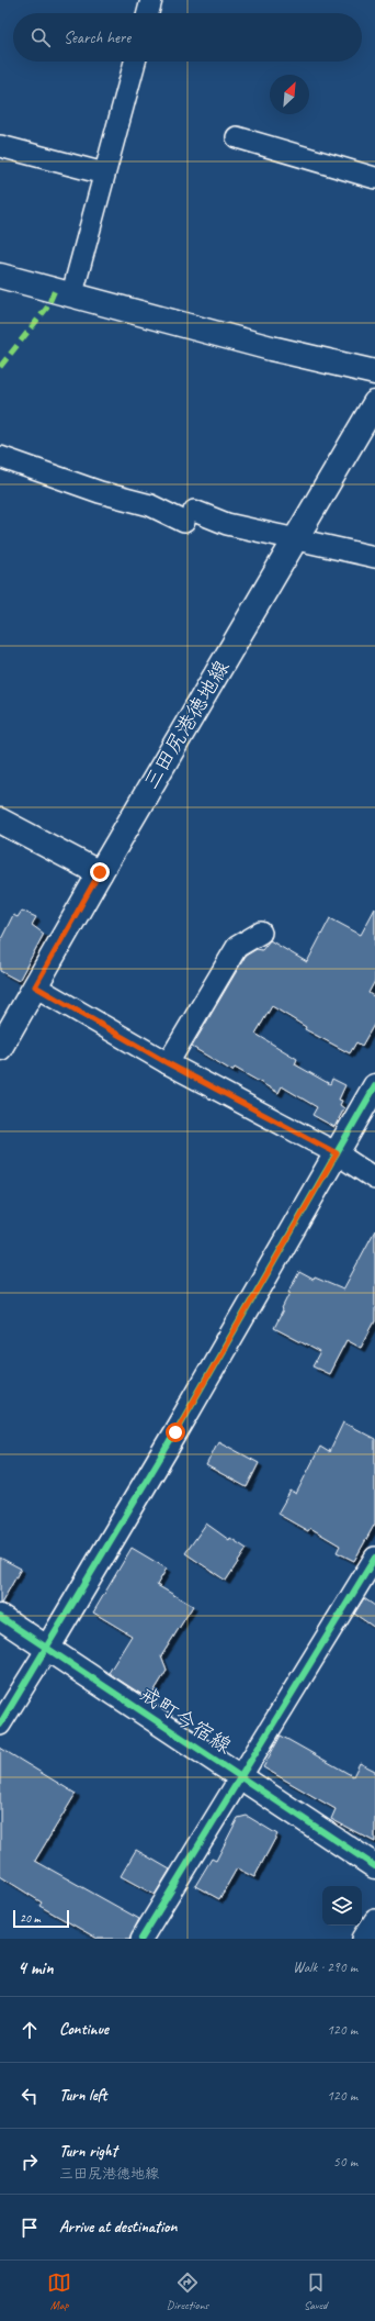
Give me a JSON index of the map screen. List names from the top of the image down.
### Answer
{
  "streets": {
    "street": ["三田尻港徳地線", "戒町今宿線"]
  },
  "scale_bar": "20 m",
  "north": "top right",
  "page": {
    "search": "Search here",
    "scale": "20 m",
    "heading": ["4 min", "Walk · 290 m"],
    "list": [
      ["Continue", "120 m"],
      ["Turn left", "120 m"],
      ["Turn right", "三田尻港徳地線", "50 m"],
      "Arrive at destination"
    ],
    "nav": ["Map", "Directions", "Saved"]
  }
}
